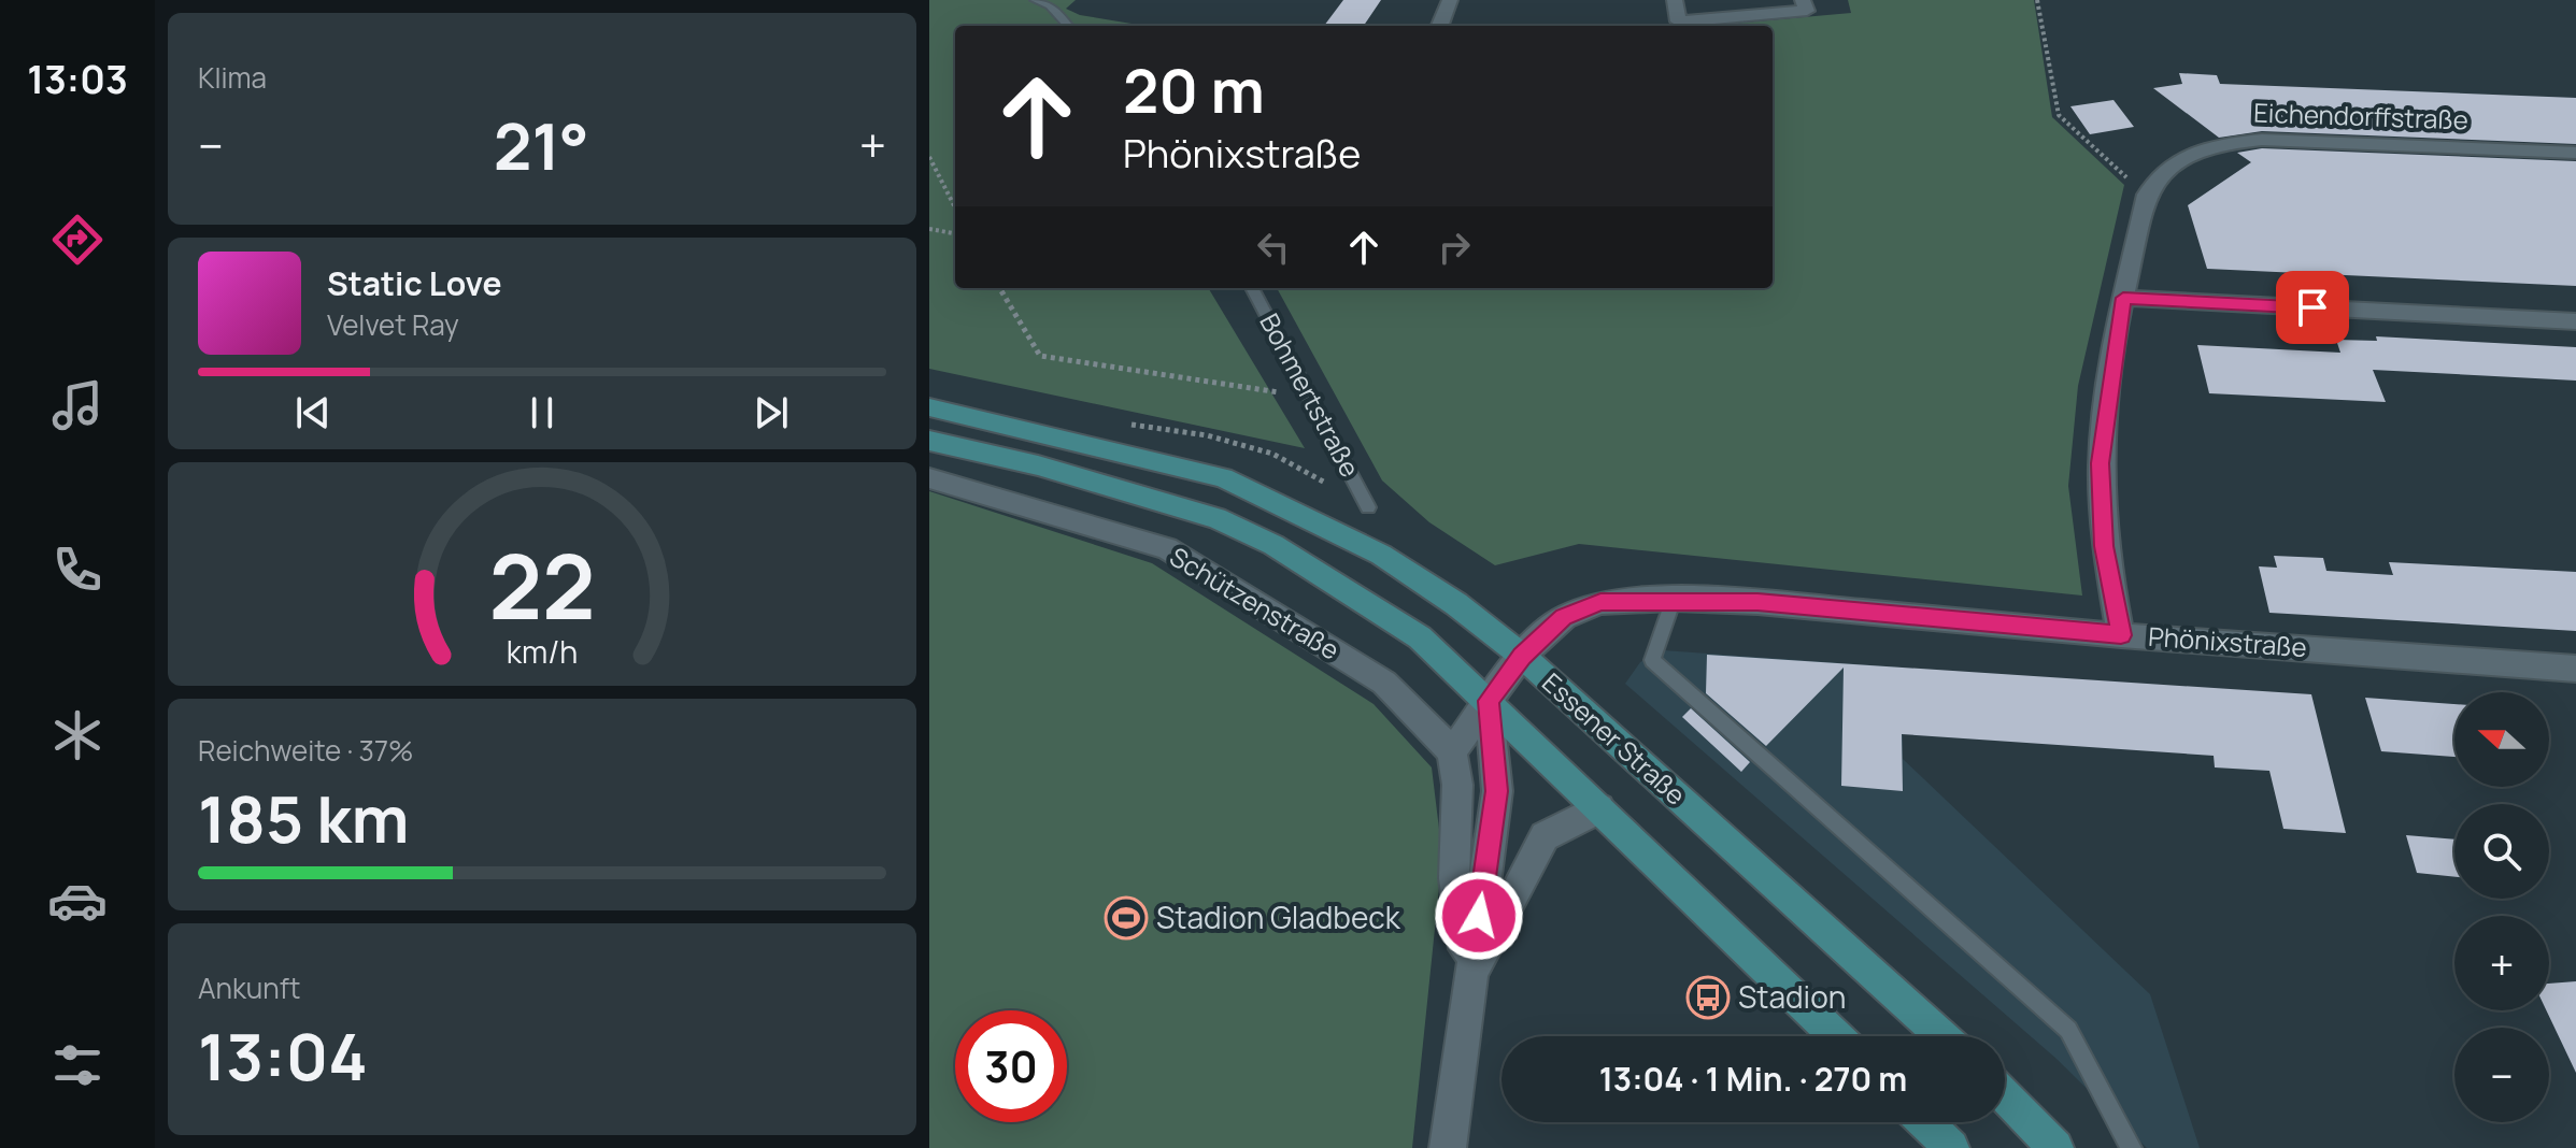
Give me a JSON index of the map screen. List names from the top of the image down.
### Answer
{
  "streets": {
    "main road": ["Essener Straße"],
    "street": ["Eichendorffstraße", "Schützenstraße", "Phönixstraße"],
    "lane": ["Bohmertstraße"]
  },
  "crossings": [
    ["Eichendorffstraße", "Phönixstraße"],
    ["Schützenstraße", "Phönixstraße"],
    ["Phönixstraße", "Essener Straße"]
  ],
  "places": {
    "sports": ["Stadion Gladbeck"],
    "bus stop": ["Stadion"]
  },
  "north": "left",
  "page": {
    "tabs": "13:03",
    "tile": [
      "Klima",
      ["Reichweite · 37%", "185 km"],
      ["Ankunft", "13:04"]
    ],
    "turn": ["20 m", "Phönixstraße"],
    "heat": ["−", "21°", "+"],
    "song": ["Static Love", "Velvet Ray"],
    "map_buttons": ["+", "−"],
    "limit": "30",
    "trip": "13:04 · 1 Min. · 270 m",
    "gauge": ["22", "km/h"]
  }
}
